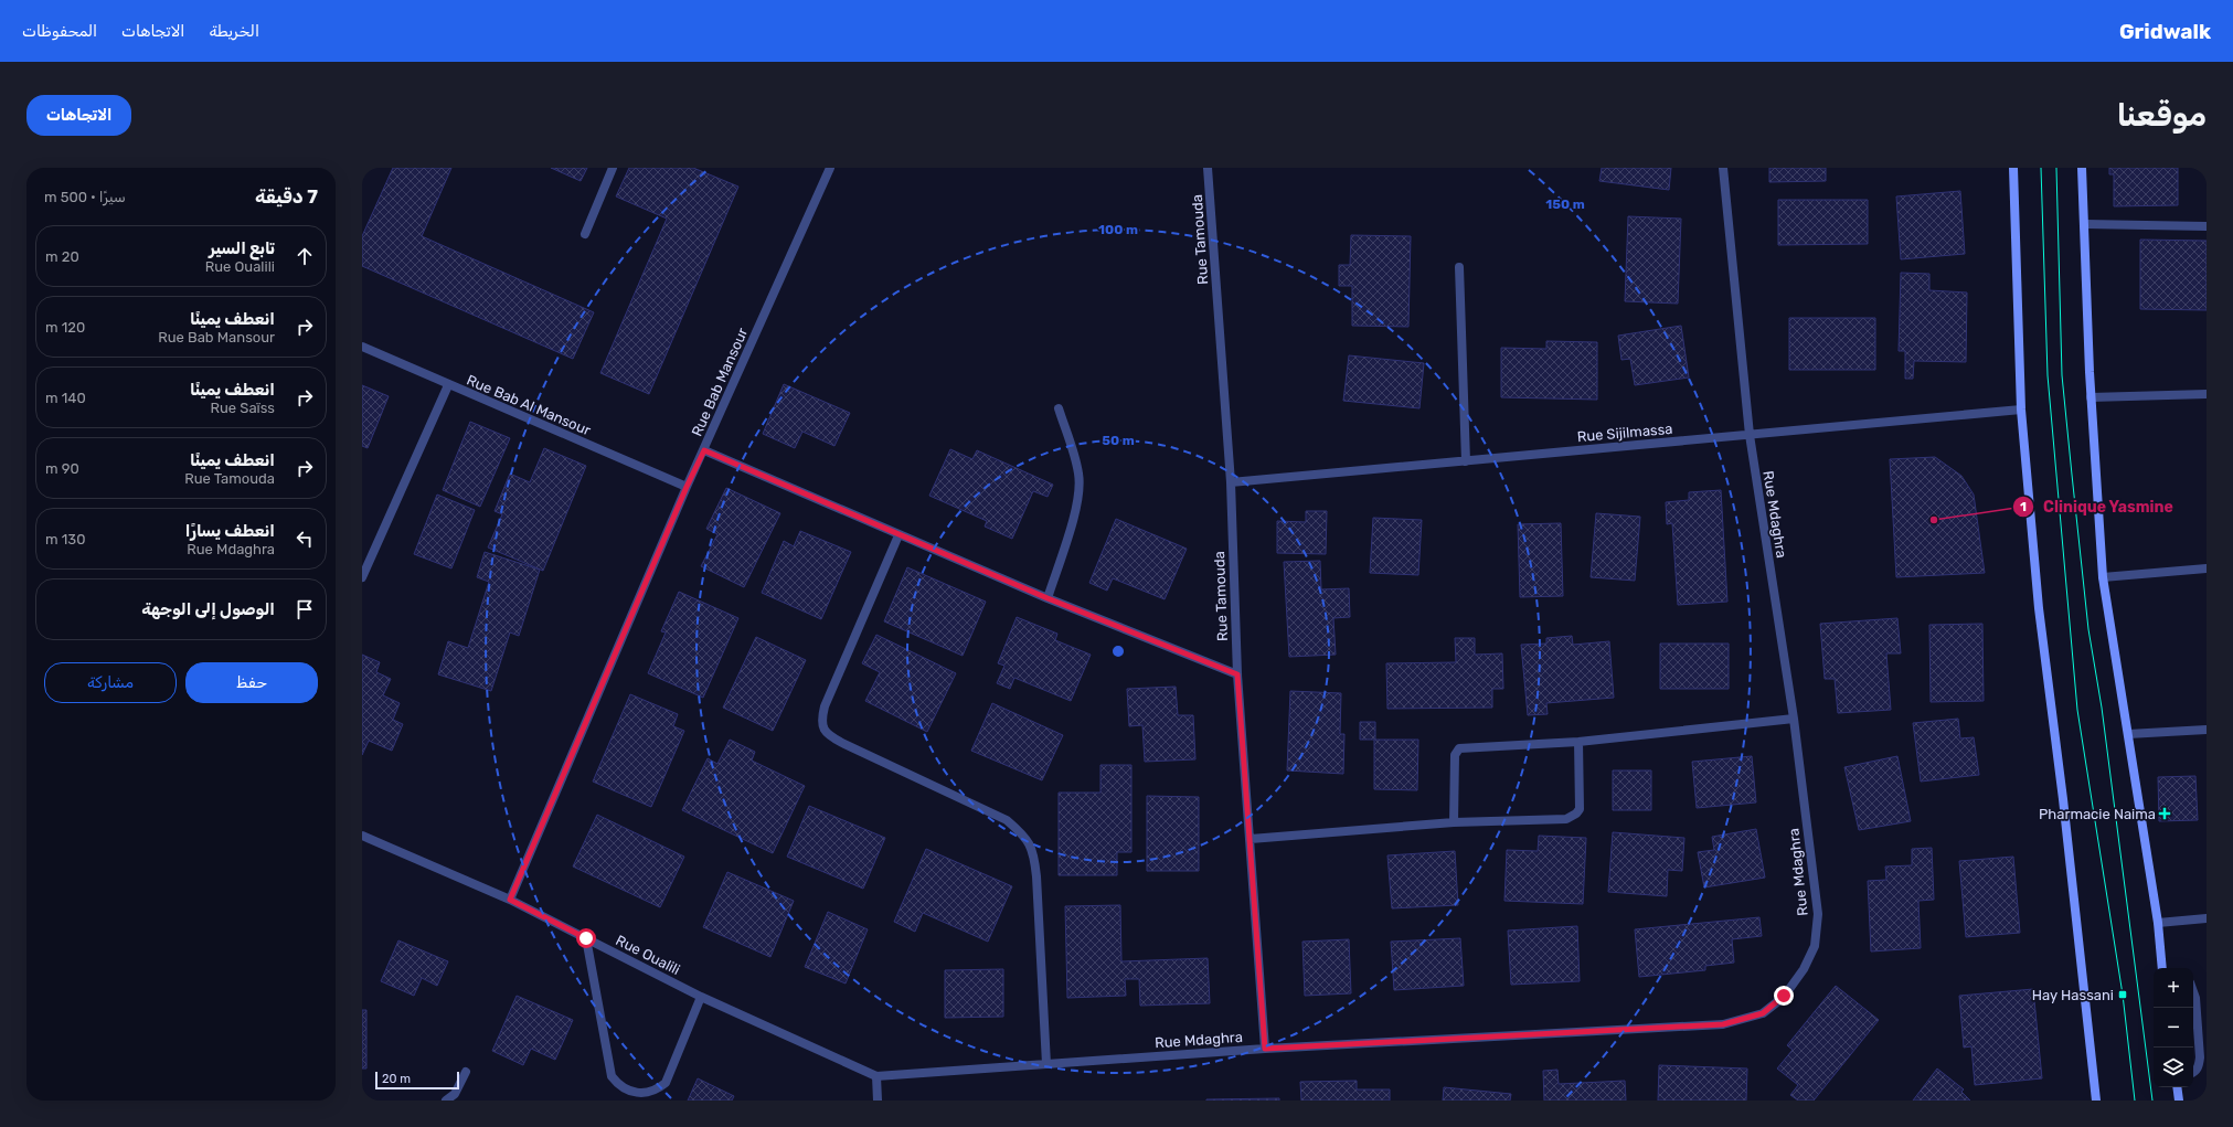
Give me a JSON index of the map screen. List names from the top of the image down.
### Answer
{
  "streets": {
    "street": [
      "Rue Tamouda",
      "Rue Bab Mansour",
      "Rue Bab Al Mansour",
      "Rue Sijilmassa",
      "Rue Mdaghra",
      "Rue Oualili"
    ]
  },
  "crossings": [
    ["Rue Tamouda", "Rue Sijilmassa"],
    ["Rue Tamouda", "Rue Mdaghra"],
    ["Rue Bab Mansour", "Rue Bab Al Mansour"],
    ["Rue Bab Mansour", "Rue Oualili"],
    ["Rue Sijilmassa", "Rue Mdaghra"],
    ["Rue Mdaghra", "Rue Oualili"]
  ],
  "places": {
    "other": ["Clinique Yasmine"],
    "health": ["Pharmacie Naima"],
    "transit": ["Hay Hassani"]
  },
  "scale_bar": "20 m",
  "page": {
    "header": "Gridwalk",
    "nav": ["الخريطة", "الاتجاهات", "المحفوظات"],
    "buttons": [
      "الاتجاهات",
      ["حفظ", "مشاركة"]
    ],
    "title": "موقعنا",
    "heading": ["7 دقيقة", "سيرًا · 500 m"],
    "list": [
      ["تابع السير", "Rue Oualili", "20 m"],
      ["انعطف يمينًا", "Rue Bab Mansour", "120 m"],
      ["انعطف يمينًا", "Rue Saïss", "140 m"],
      ["انعطف يمينًا", "Rue Tamouda", "90 m"],
      ["انعطف يسارًا", "Rue Mdaghra", "130 m"],
      "الوصول إلى الوجهة"
    ],
    "map_buttons": ["+", "−"],
    "scale": "20 m"
  },
  "rings": ["150 m", "100 m", "50 m"]
}
